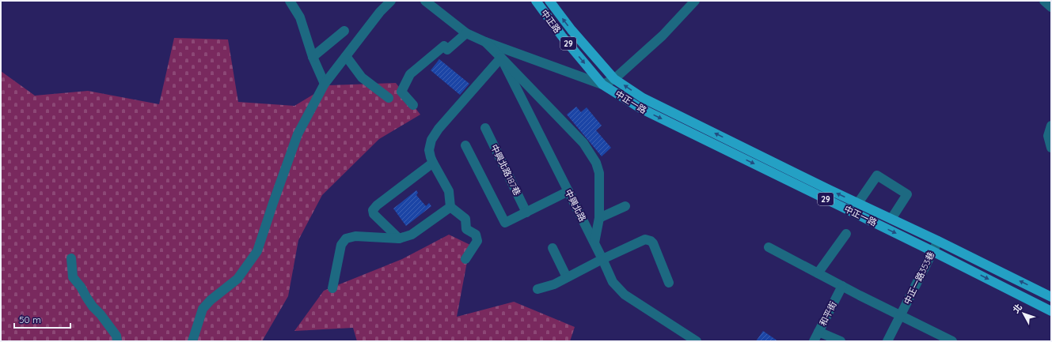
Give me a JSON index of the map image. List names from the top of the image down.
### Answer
{
  "streets": {
    "main road": ["中正路", "29", "中正一路"],
    "street": [
      "中興北路187巷",
      "中興北路",
      "中正一路353巷",
      "和平街"
    ]
  },
  "crossings": [
    ["中正路", "中正一路"],
    ["中正路", "中興北路"],
    ["中正一路", "中興北路"],
    ["中正一路", "中正一路353巷"]
  ],
  "scale_bar": "50 m",
  "north": "top left"
}
